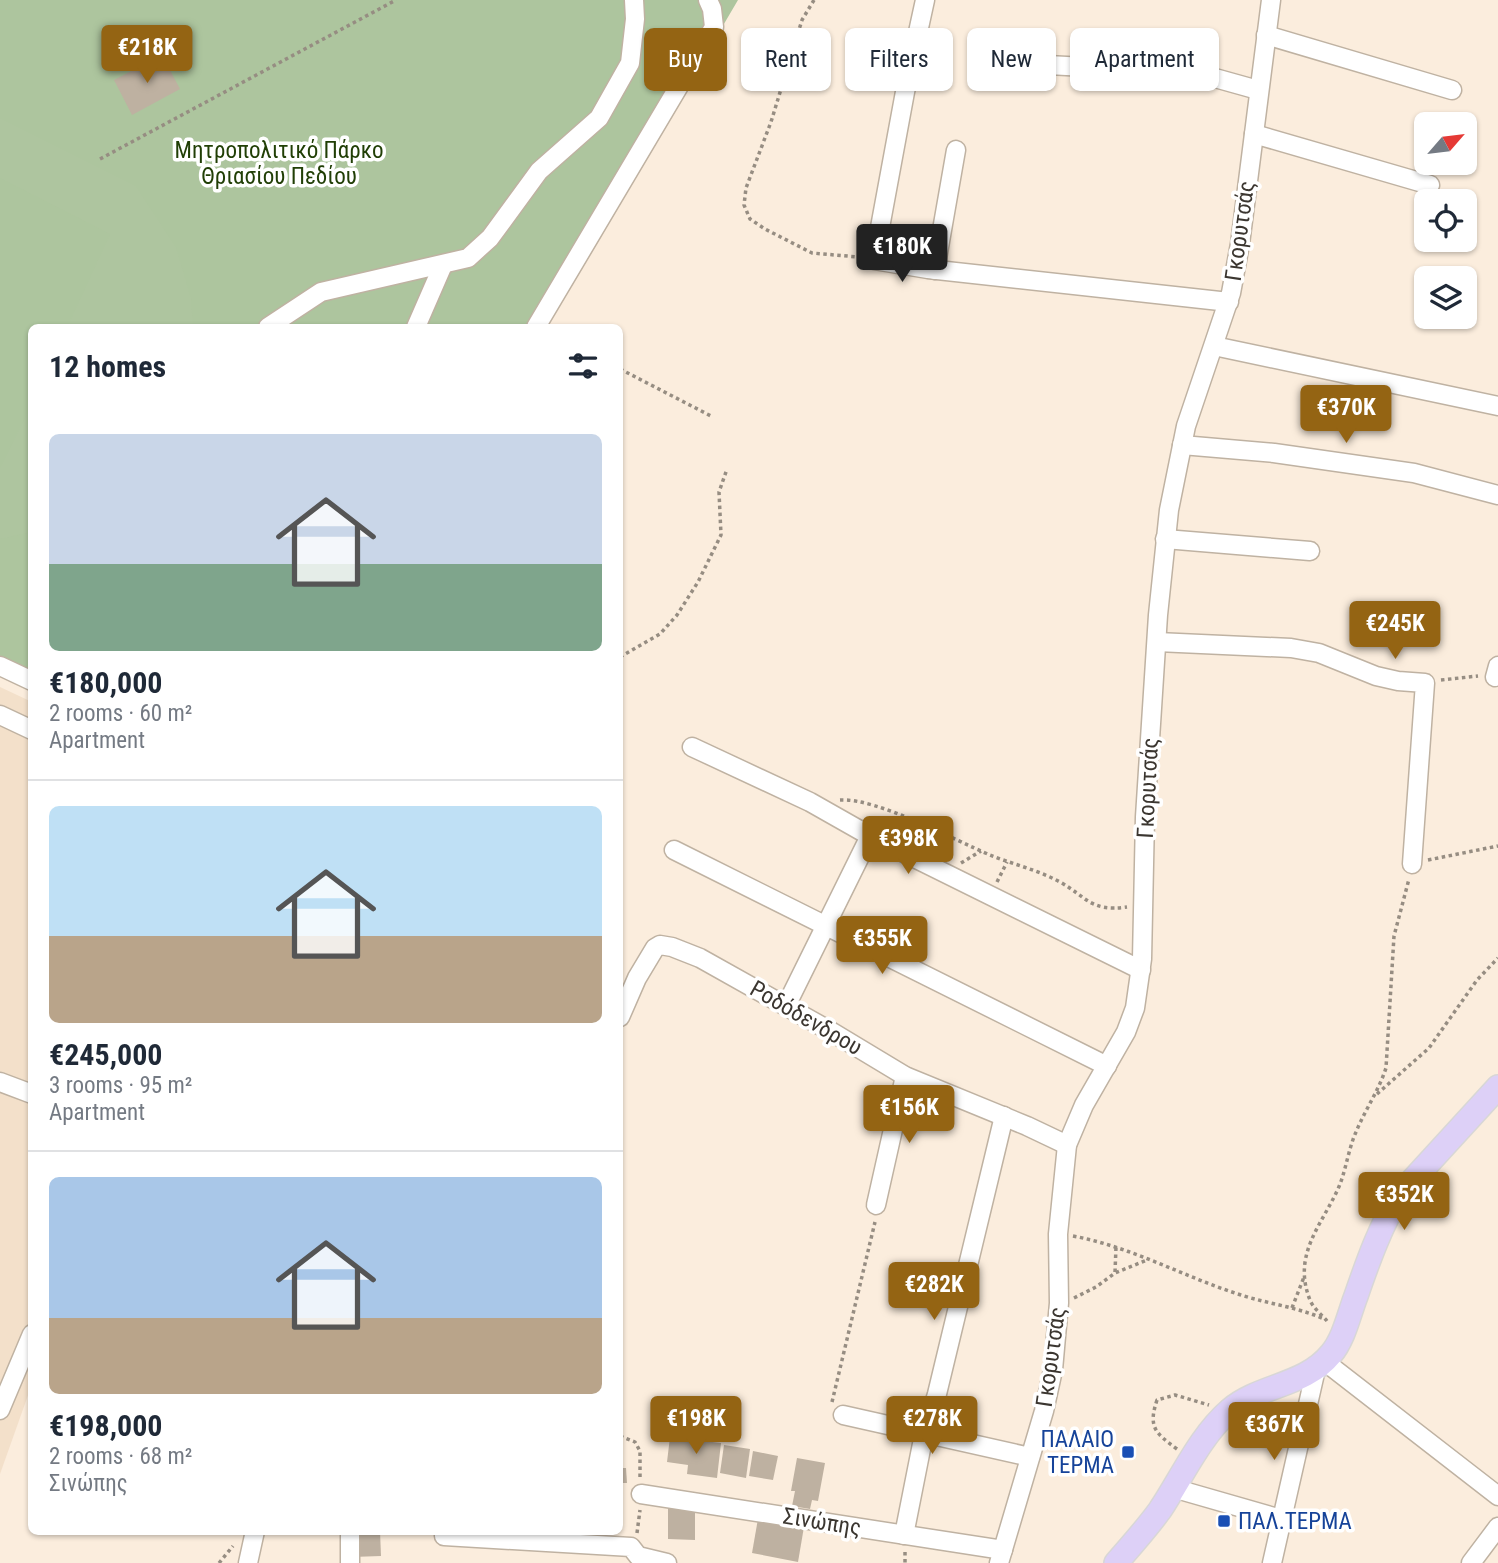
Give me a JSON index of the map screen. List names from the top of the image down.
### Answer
{
  "streets": {
    "street": ["Γκορυτσάς", "Ροδόδενδρου", "Σινώπης"]
  },
  "crossings": [
    ["Γκορυτσάς", "Ροδόδενδρου"],
    ["Γκορυτσάς", "Σινώπης"]
  ],
  "parks": ["Μητροπολιτικό Πάρκο Θριασίου Πεδίου"],
  "places": {
    "transit": ["ΠΑΛΑΙΟ ΤΕΡΜΑ", "ΠΑΛ.ΤΕΡΜΑ"]
  },
  "north": "top right",
  "page": {
    "price": [
      "€218K",
      "€180K",
      "€370K",
      "€245K",
      "€398K",
      "€355K",
      "€156K",
      "€352K",
      "€282K",
      "€198K",
      "€278K",
      "€367K"
    ],
    "chip": [
      "Buy",
      "Rent",
      "Filters",
      "New",
      "Apartment"
    ],
    "heading": "12 homes",
    "list": [
      {
        "name": "€180,000",
        "note": "2 rooms · 60 m² · Apartment"
      },
      {
        "name": "€245,000",
        "note": "3 rooms · 95 m² · Apartment"
      },
      {
        "name": "€198,000",
        "note": "2 rooms · 68 m² · Σινώπης"
      }
    ]
  }
}
